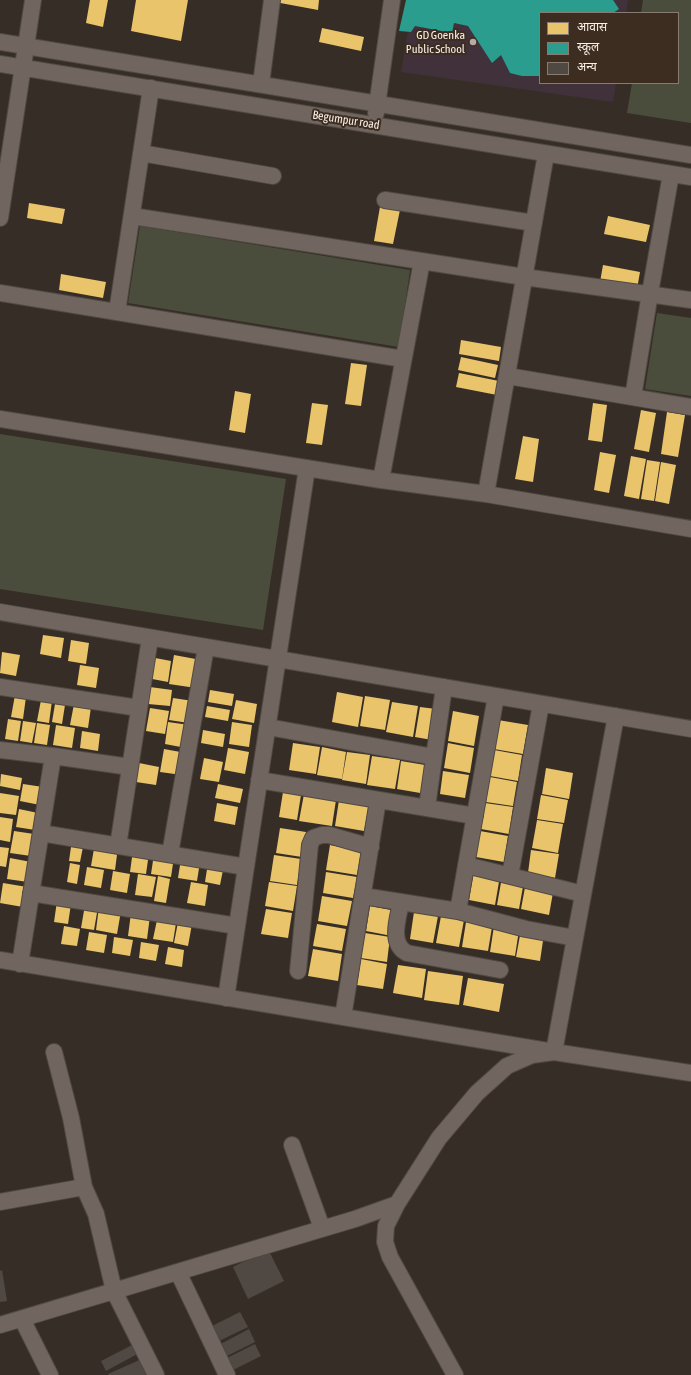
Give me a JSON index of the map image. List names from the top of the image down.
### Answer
{
  "streets": {
    "street": ["Begumpur road"]
  },
  "places": ["GD Goenka Public School"],
  "legend": ["आवास", "स्कूल", "अन्य"]
}
